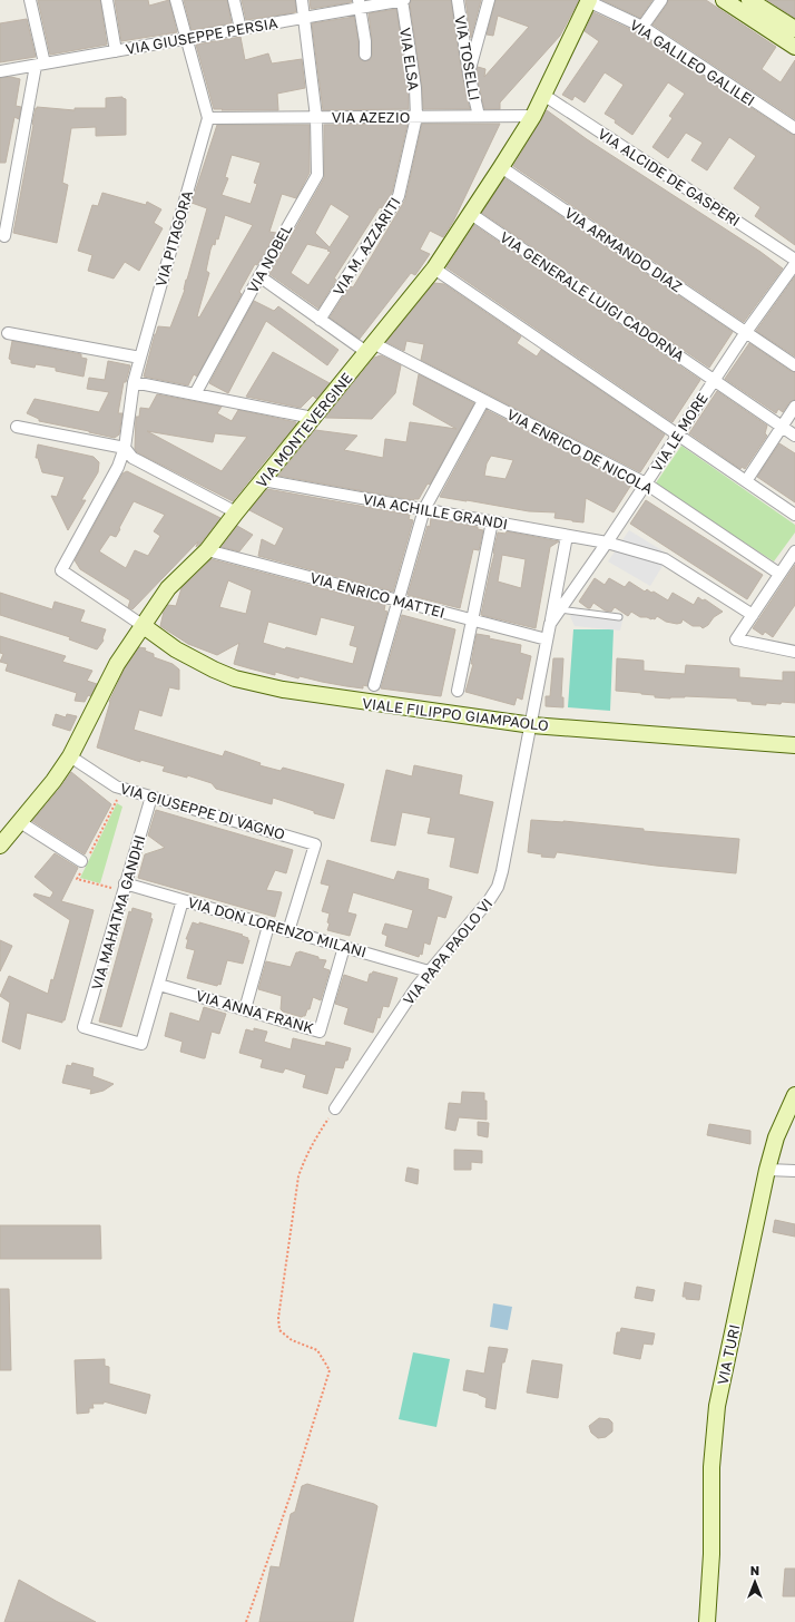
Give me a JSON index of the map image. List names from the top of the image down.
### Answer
{
  "streets": {
    "street": [
      "VIA GIUSEPPE PERSIA",
      "VIA TOSELLI",
      "VIA ELSA",
      "VIA GALILEO GALILEI",
      "VIA AZEZIO",
      "VIA ALCIDE DE GASPERI",
      "VIA PITAGORA",
      "VIA M. AZZARITI",
      "VIA ARMANDO DIAZ",
      "VIA NOBEL",
      "VIA GENERALE LUIGI CADORNA",
      "VIA MONTEVERGINE",
      "VIA LE MORE",
      "VIA ENRICO DE NICOLA",
      "VIA ACHILLE GRANDI",
      "VIA ENRICO MATTEI",
      "VIALE FILIPPO GIAMPAOLO",
      "VIA GIUSEPPE DI VAGNO",
      "VIA MAHATMA GANDHI",
      "VIA DON LORENZO MILANI",
      "VIA PAPA PAOLO VI",
      "VIA ANNA FRANK",
      "VIA TURI"
    ]
  },
  "crossings": [
    ["VIA GIUSEPPE PERSIA", "VIA ELSA"],
    ["VIA GIUSEPPE PERSIA", "VIA NOBEL"],
    ["VIA TOSELLI", "VIA AZEZIO"],
    ["VIA ELSA", "VIA AZEZIO"],
    ["VIA ELSA", "VIA M. AZZARITI"],
    ["VIA GALILEO GALILEI", "VIA MONTEVERGINE"],
    ["VIA AZEZIO", "VIA PITAGORA"],
    ["VIA AZEZIO", "VIA M. AZZARITI"],
    ["VIA AZEZIO", "VIA NOBEL"],
    ["VIA AZEZIO", "VIA MONTEVERGINE"],
    ["VIA ALCIDE DE GASPERI", "VIA MONTEVERGINE"],
    ["VIA PITAGORA", "VIA MONTEVERGINE"],
    ["VIA PITAGORA", "VIALE FILIPPO GIAMPAOLO"],
    ["VIA M. AZZARITI", "VIA ENRICO DE NICOLA"],
    ["VIA ARMANDO DIAZ", "VIA MONTEVERGINE"],
    ["VIA ARMANDO DIAZ", "VIA LE MORE"],
    ["VIA NOBEL", "VIA ENRICO DE NICOLA"],
    ["VIA GENERALE LUIGI CADORNA", "VIA MONTEVERGINE"],
    ["VIA GENERALE LUIGI CADORNA", "VIA LE MORE"],
    ["VIA MONTEVERGINE", "VIA ENRICO DE NICOLA"],
    ["VIA MONTEVERGINE", "VIA ACHILLE GRANDI"],
    ["VIA MONTEVERGINE", "VIA ENRICO MATTEI"],
    ["VIA MONTEVERGINE", "VIALE FILIPPO GIAMPAOLO"],
    ["VIA MONTEVERGINE", "VIA GIUSEPPE DI VAGNO"],
    ["VIA LE MORE", "VIA ENRICO DE NICOLA"],
    ["VIA LE MORE", "VIA ACHILLE GRANDI"],
    ["VIA LE MORE", "VIA ENRICO MATTEI"],
    ["VIA LE MORE", "VIALE FILIPPO GIAMPAOLO"],
    ["VIA LE MORE", "VIA PAPA PAOLO VI"],
    ["VIALE FILIPPO GIAMPAOLO", "VIA PAPA PAOLO VI"],
    ["VIA GIUSEPPE DI VAGNO", "VIA MAHATMA GANDHI"],
    ["VIA GIUSEPPE DI VAGNO", "VIA DON LORENZO MILANI"],
    ["VIA MAHATMA GANDHI", "VIA DON LORENZO MILANI"],
    ["VIA MAHATMA GANDHI", "VIA ANNA FRANK"],
    ["VIA DON LORENZO MILANI", "VIA PAPA PAOLO VI"],
    ["VIA DON LORENZO MILANI", "VIA ANNA FRANK"]
  ],
  "north": "top"
}
